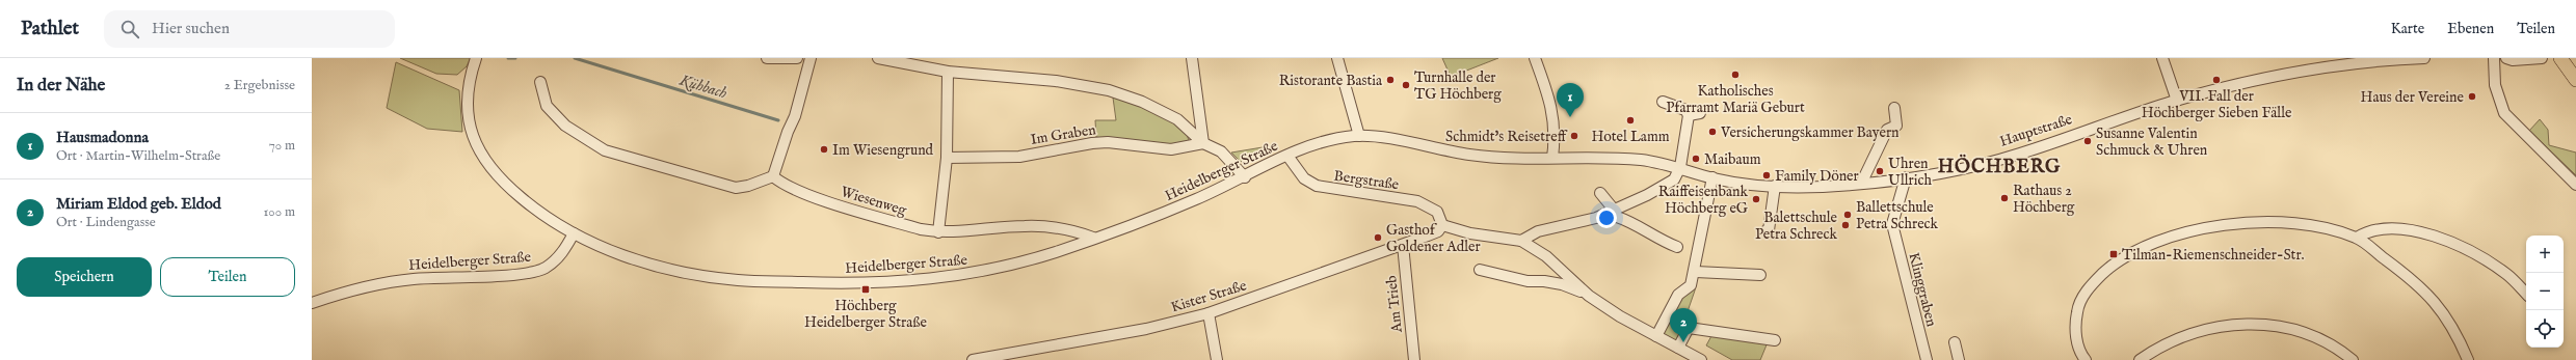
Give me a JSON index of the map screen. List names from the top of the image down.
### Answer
{
  "streets": {
    "street": [
      "Hauptstraße",
      "Im Graben",
      "Heidelberger Straße",
      "Bergstraße",
      "Wiesenweg",
      "Klinggraben",
      "Kister Straße",
      "Am Trieb"
    ]
  },
  "crossings": [
    ["Hauptstraße", "Heidelberger Straße"],
    ["Hauptstraße", "Klinggraben"],
    ["Heidelberger Straße", "Bergstraße"],
    ["Heidelberger Straße", "Wiesenweg"],
    ["Bergstraße", "Kister Straße"],
    ["Kister Straße", "Am Trieb"]
  ],
  "districts": ["HÖCHBERG"],
  "water": ["Kühbach"],
  "places": {
    "other": [
      "Katholisches Pfarramt Mariä Geburt",
      "Ristorante Bastia",
      "VII. Fall der Höchberger Sieben Fälle",
      "Turnhalle der TG Höchberg",
      "Haus der Vereine",
      "Hotel Lamm",
      "Versicherungskammer Bayern",
      "Schmidt's Reisetreff",
      "Susanne Valentin Schmuck & Uhren",
      "Im Wiesengrund",
      "Maibaum",
      "Uhren Ullrich",
      "Family Döner",
      "Rathaus 2 Höchberg",
      "Raiffeisenbank Höchberg eG",
      "Ballettschule Petra Schreck",
      "Balettschule Petra Schreck",
      "Gasthof Goldener Adler"
    ],
    "transit": ["Tilman-Riemenschneider-Str.", "Höchberg Heidelberger Straße"]
  },
  "page": {
    "header": "Pathlet",
    "search": "Hier suchen",
    "nav": ["Karte", "Ebenen", "Teilen"],
    "heading": ["In der Nähe", "2 Ergebnisse"],
    "pins": ["1", "2"],
    "list": [
      {
        "mark": "1",
        "name": "Hausmadonna",
        "note": "Ort · Martin-Wilhelm-Straße",
        "value": "70 m"
      },
      {
        "mark": "2",
        "name": "Miriam Eldod geb. Eldod",
        "note": "Ort · Lindengasse",
        "value": "100 m"
      }
    ],
    "map_buttons": ["+", "−"],
    "buttons": ["Speichern", "Teilen"]
  }
}
